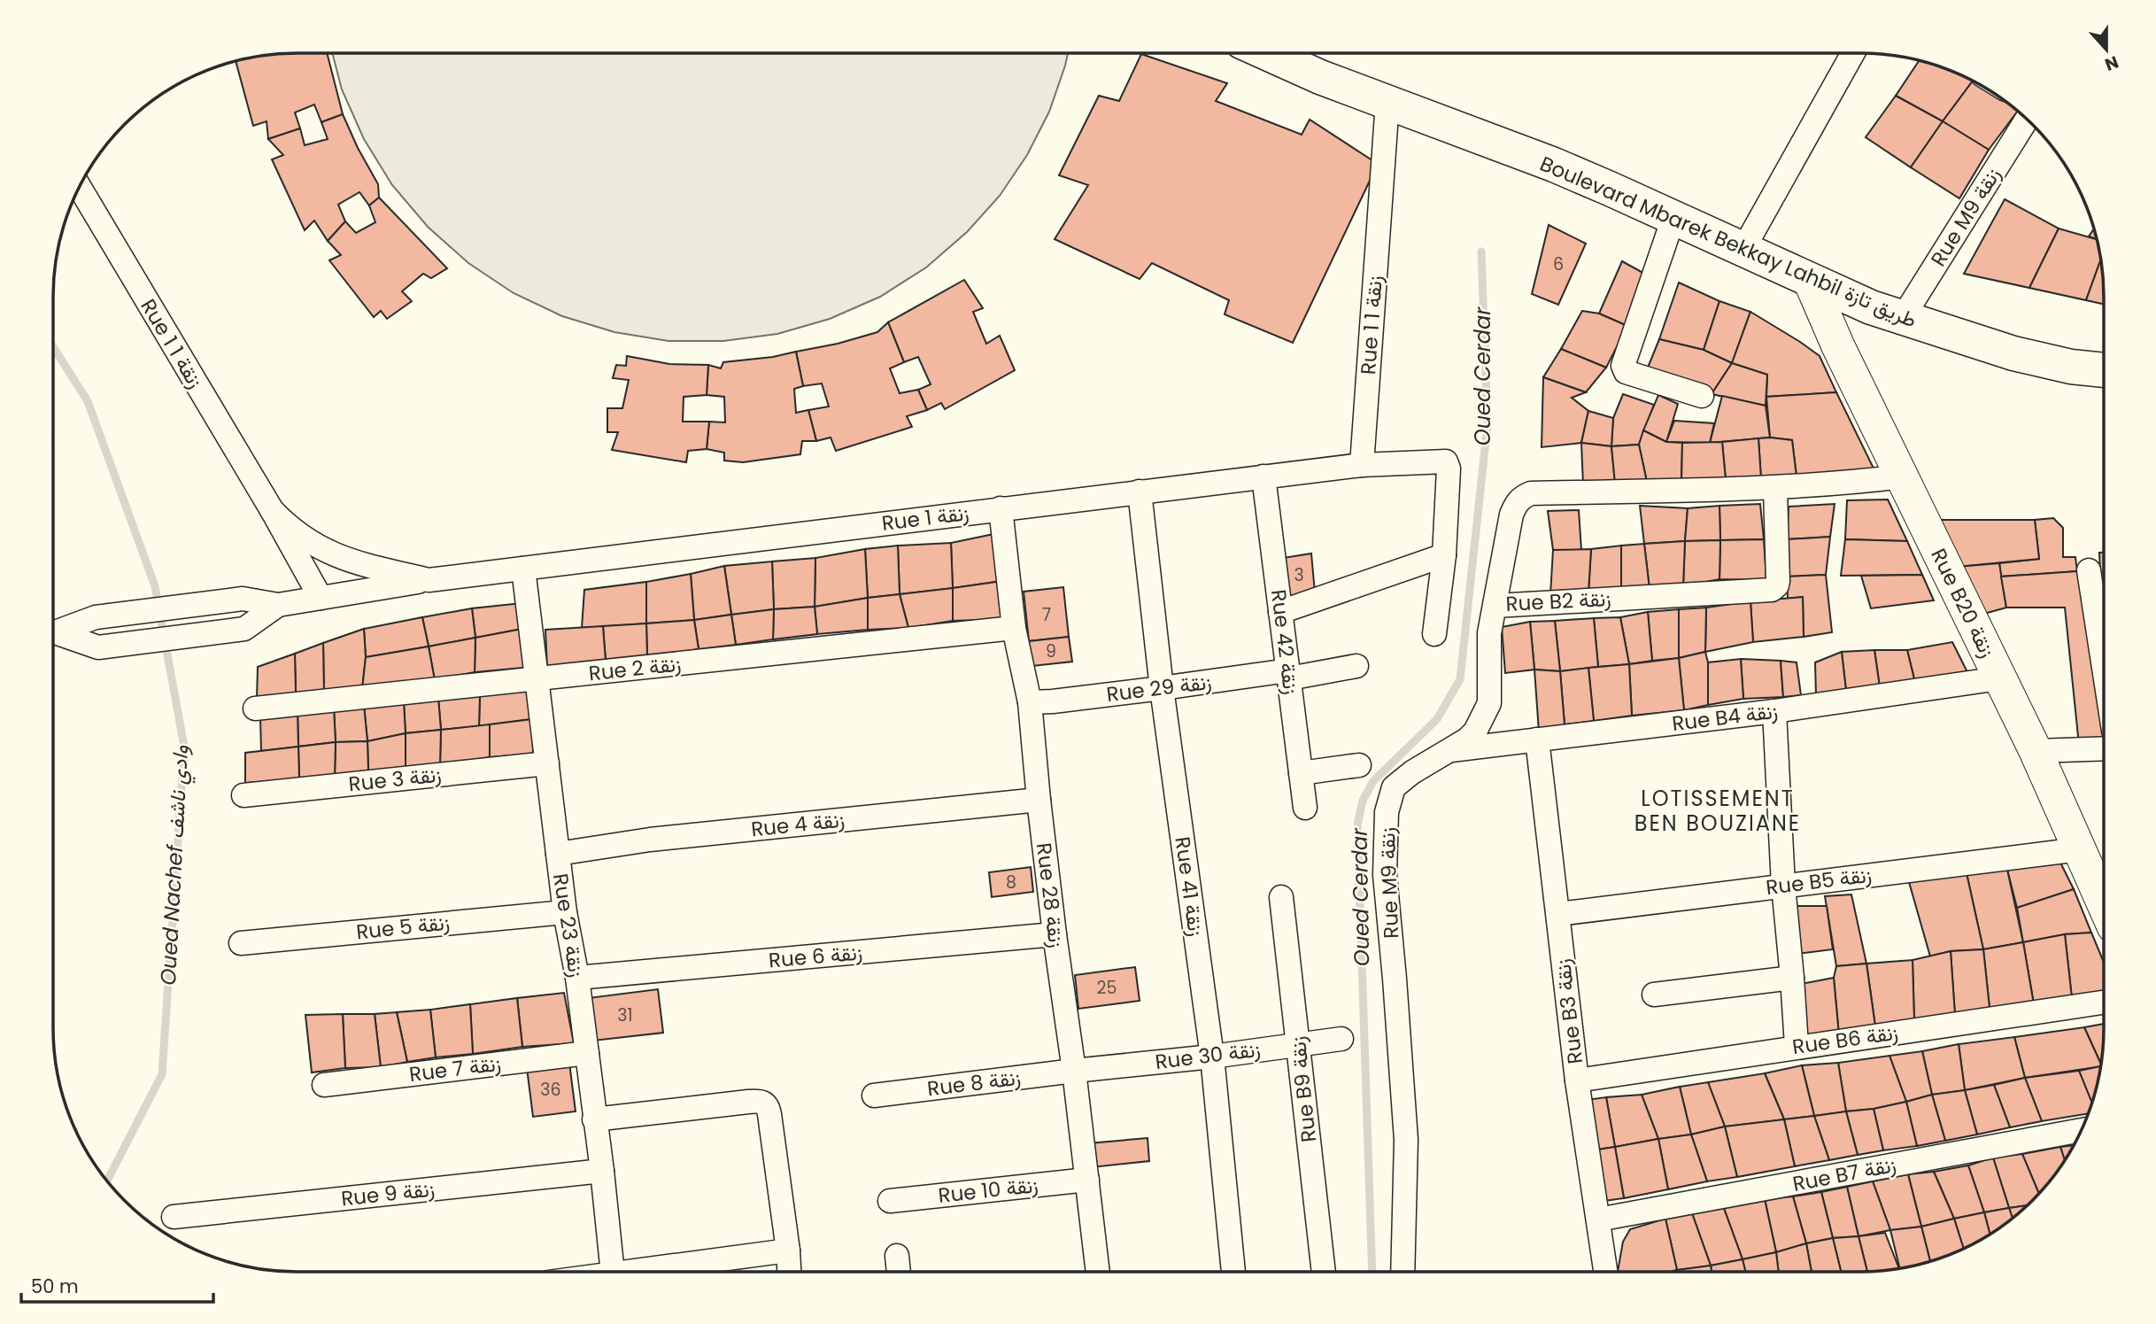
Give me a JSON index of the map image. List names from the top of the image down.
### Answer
{
  "streets": {
    "main road": ["Boulevard Mbarek Bekkay Lahbil طريق تازة"],
    "street": [
      "Rue M9 زنقة",
      "Rue 1 زنقة 1",
      "Rue زنقة 1",
      "Rue B2 زنقة",
      "Rue B20 زنقة",
      "Rue 42 زنقة",
      "Rue 2 زنقة",
      "Rue 29 زنقة",
      "Rue B4 زنقة",
      "Rue 3 زنقة",
      "Rue 4 زنقة",
      "Rue B5 زنقة",
      "Rue 41 زنقة",
      "Rue 28 زنقة",
      "Rue 23 زنقة",
      "Rue 5 زنقة",
      "Rue 6 زنقة",
      "Rue B3 زنقة",
      "Rue B6 زنقة",
      "Rue 30 زنقة",
      "Rue 7 زنقة",
      "Rue 8 زنقة",
      "Rue B9 زنقة",
      "Rue B7 زنقة",
      "Rue 10 زنقة",
      "Rue 9 زنقة"
    ]
  },
  "crossings": [
    ["Rue M9 زنقة", "Boulevard Mbarek Bekkay Lahbil طريق تازة"],
    ["Rue M9 زنقة", "Rue B2 زنقة"],
    ["Rue M9 زنقة", "Rue B4 زنقة"],
    ["Boulevard Mbarek Bekkay Lahbil طريق تازة", "Rue 1 زنقة 1"],
    ["Boulevard Mbarek Bekkay Lahbil طريق تازة", "Rue B20 زنقة"],
    ["Rue 1 زنقة 1", "Rue زنقة 1"],
    ["Rue زنقة 1", "Rue 42 زنقة"],
    ["Rue زنقة 1", "Rue 41 زنقة"],
    ["Rue زنقة 1", "Rue 28 زنقة"],
    ["Rue زنقة 1", "Rue 23 زنقة"],
    ["Rue B2 زنقة", "Rue B20 زنقة"],
    ["Rue B20 زنقة", "Rue B4 زنقة"],
    ["Rue B20 زنقة", "Rue B5 زنقة"],
    ["Rue 42 زنقة", "Rue 29 زنقة"],
    ["Rue 2 زنقة", "Rue 28 زنقة"],
    ["Rue 2 زنقة", "Rue 23 زنقة"],
    ["Rue 29 زنقة", "Rue 41 زنقة"],
    ["Rue 29 زنقة", "Rue 28 زنقة"],
    ["Rue B4 زنقة", "Rue B3 زنقة"],
    ["Rue 3 زنقة", "Rue 23 زنقة"],
    ["Rue 4 زنقة", "Rue 28 زنقة"],
    ["Rue 4 زنقة", "Rue 23 زنقة"],
    ["Rue B5 زنقة", "Rue B3 زنقة"],
    ["Rue 41 زنقة", "Rue 30 زنقة"],
    ["Rue 28 زنقة", "Rue 6 زنقة"],
    ["Rue 28 زنقة", "Rue 30 زنقة"],
    ["Rue 28 زنقة", "Rue 8 زنقة"],
    ["Rue 28 زنقة", "Rue 10 زنقة"],
    ["Rue 23 زنقة", "Rue 5 زنقة"],
    ["Rue 23 زنقة", "Rue 6 زنقة"],
    ["Rue 23 زنقة", "Rue 7 زنقة"],
    ["Rue 23 زنقة", "Rue 9 زنقة"],
    ["Rue B3 زنقة", "Rue B6 زنقة"],
    ["Rue B3 زنقة", "Rue B7 زنقة"],
    ["Rue 30 زنقة", "Rue 8 زنقة"],
    ["Rue 30 زنقة", "Rue B9 زنقة"]
  ],
  "districts": ["LOTISSEMENT BEN BOUZIANE"],
  "water": ["Oued Cerdar", "Oued Nachef وادي ناشف"],
  "house_numbers": [
    "6",
    "3",
    "7",
    "9",
    "8",
    "25",
    "31",
    "36"
  ],
  "scale_bar": "50 m",
  "north": "bottom"
}
